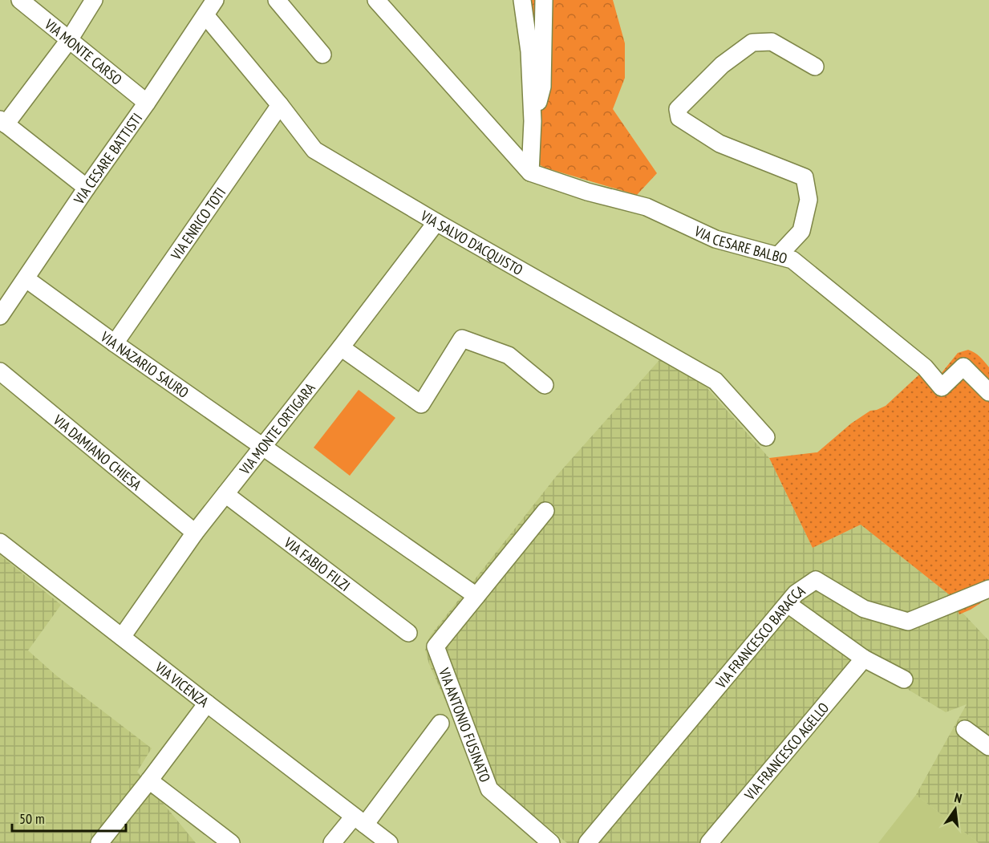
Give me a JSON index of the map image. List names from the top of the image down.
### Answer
{
  "streets": {
    "street": [
      "VIA MONTE CARSO",
      "VIA CESARE BATTISTI",
      "VIA ENRICO TOTI",
      "VIA SALVO D'ACQUISTO",
      "VIA CESARE BALBO",
      "VIA NAZARIO SAURO",
      "VIA MONTE ORTIGARA",
      "VIA DAMIANO CHIESA",
      "VIA FABIO FILZI",
      "VIA FRANCESCO BARACCA",
      "VIA VICENZA",
      "VIA ANTONIO FUSINATO",
      "VIA FRANCESCO AGELLO"
    ]
  },
  "crossings": [
    ["VIA MONTE CARSO", "VIA CESARE BATTISTI"],
    ["VIA CESARE BATTISTI", "VIA SALVO D'ACQUISTO"],
    ["VIA CESARE BATTISTI", "VIA NAZARIO SAURO"],
    ["VIA ENRICO TOTI", "VIA SALVO D'ACQUISTO"],
    ["VIA ENRICO TOTI", "VIA NAZARIO SAURO"],
    ["VIA SALVO D'ACQUISTO", "VIA MONTE ORTIGARA"],
    ["VIA NAZARIO SAURO", "VIA MONTE ORTIGARA"],
    ["VIA MONTE ORTIGARA", "VIA DAMIANO CHIESA"],
    ["VIA MONTE ORTIGARA", "VIA FABIO FILZI"],
    ["VIA MONTE ORTIGARA", "VIA VICENZA"]
  ],
  "scale_bar": "50 m",
  "north": "top"
}
